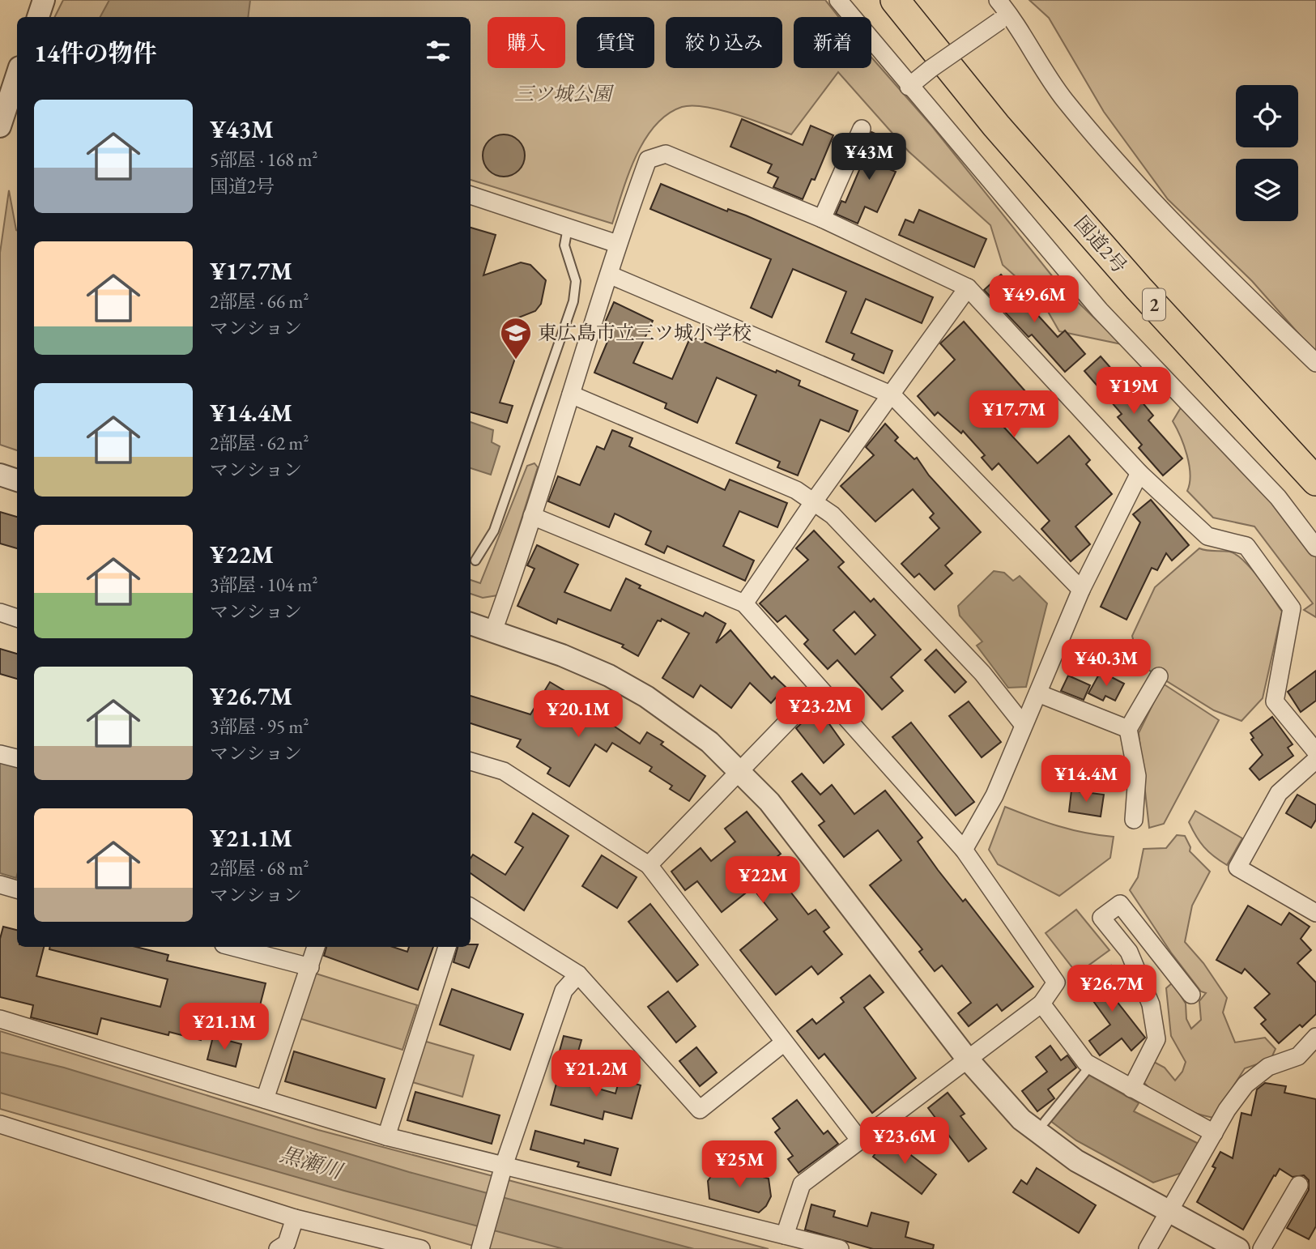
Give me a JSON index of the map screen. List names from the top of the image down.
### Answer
{
  "streets": {
    "highway": ["国道2号", "2"]
  },
  "water": ["黒瀬川"],
  "parks": ["三ツ城公園"],
  "places": {
    "school or university": ["東広島市立三ツ城小学校"]
  },
  "page": {
    "chip": [
      "購入",
      "賃貸",
      "絞り込み",
      "新着"
    ],
    "heading": "14件の物件",
    "list": [
      {
        "name": "¥43M",
        "note": "5部屋 · 168 m² · 国道2号"
      },
      {
        "name": "¥17.7M",
        "note": "2部屋 · 66 m² · マンション"
      },
      {
        "name": "¥14.4M",
        "note": "2部屋 · 62 m² · マンション"
      },
      {
        "name": "¥22M",
        "note": "3部屋 · 104 m² · マンション"
      },
      {
        "name": "¥26.7M",
        "note": "3部屋 · 95 m² · マンション"
      },
      {
        "name": "¥21.1M",
        "note": "2部屋 · 68 m² · マンション"
      }
    ],
    "price": [
      "¥43M",
      "¥49.6M",
      "¥19M",
      "¥17.7M",
      "¥40.3M",
      "¥23.2M",
      "¥20.1M",
      "¥14.4M",
      "¥22M",
      "¥26.7M",
      "¥21.1M",
      "¥21.2M",
      "¥23.6M",
      "¥25M"
    ]
  }
}
